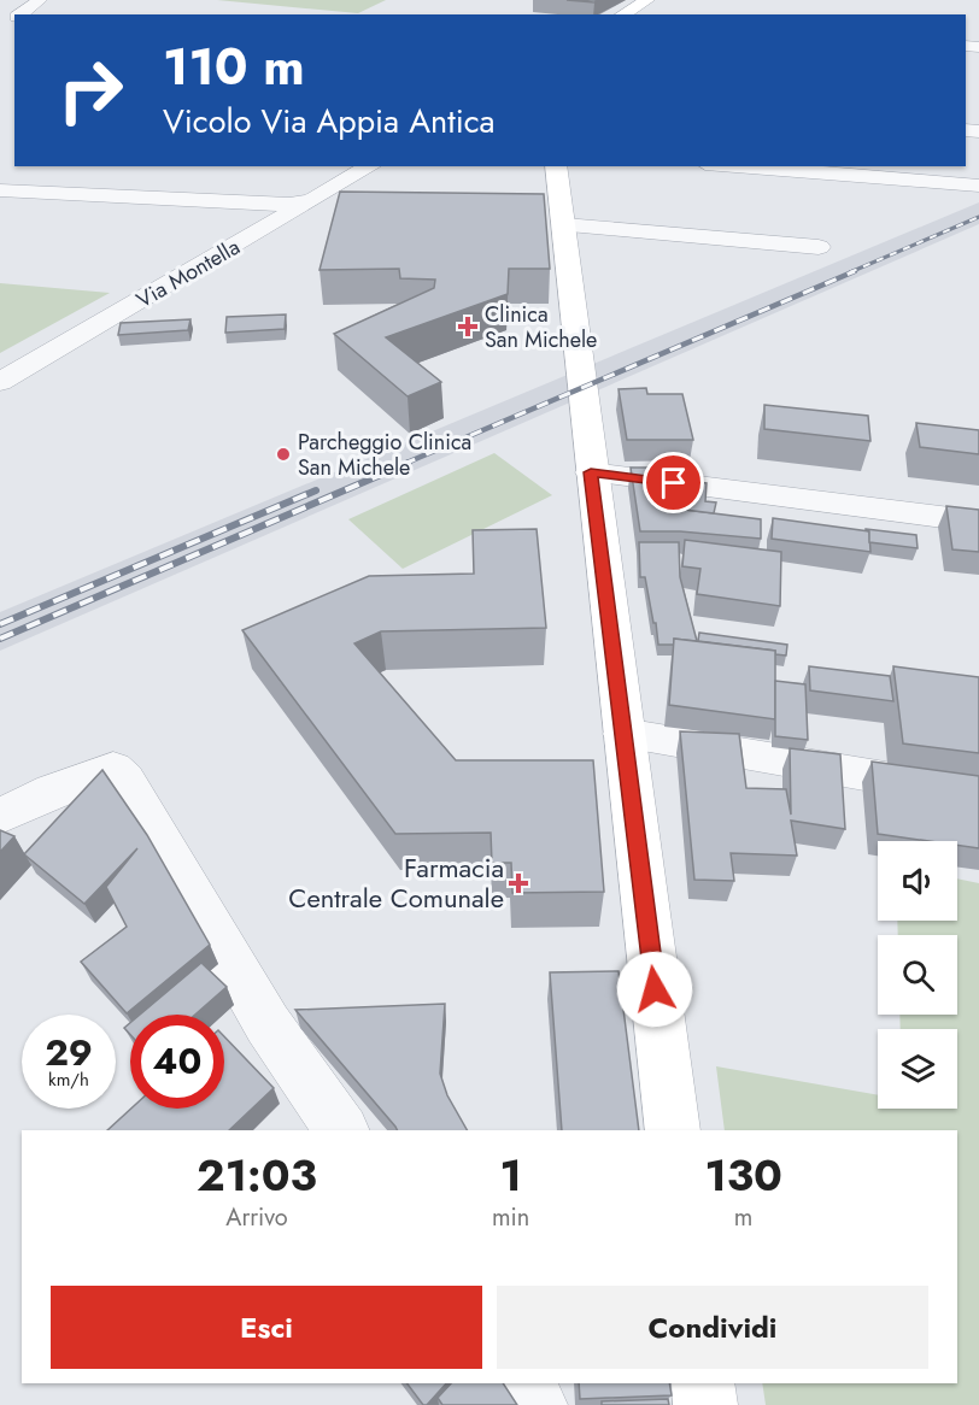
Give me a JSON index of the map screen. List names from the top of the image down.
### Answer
{
  "streets": {
    "street": ["Via Montella"]
  },
  "places": {
    "health": ["Clinica San Michele", "Farmacia Centrale Comunale"],
    "other": ["Parcheggio Clinica San Michele"]
  },
  "page": {
    "turn": ["110 m", "Vicolo Via Appia Antica"],
    "speed": "29 km/h",
    "limit": "40",
    "eta": [
      "21:03",
      "Arrivo",
      "1",
      "min",
      "130",
      "m"
    ],
    "buttons": ["Esci", "Condividi"]
  }
}
